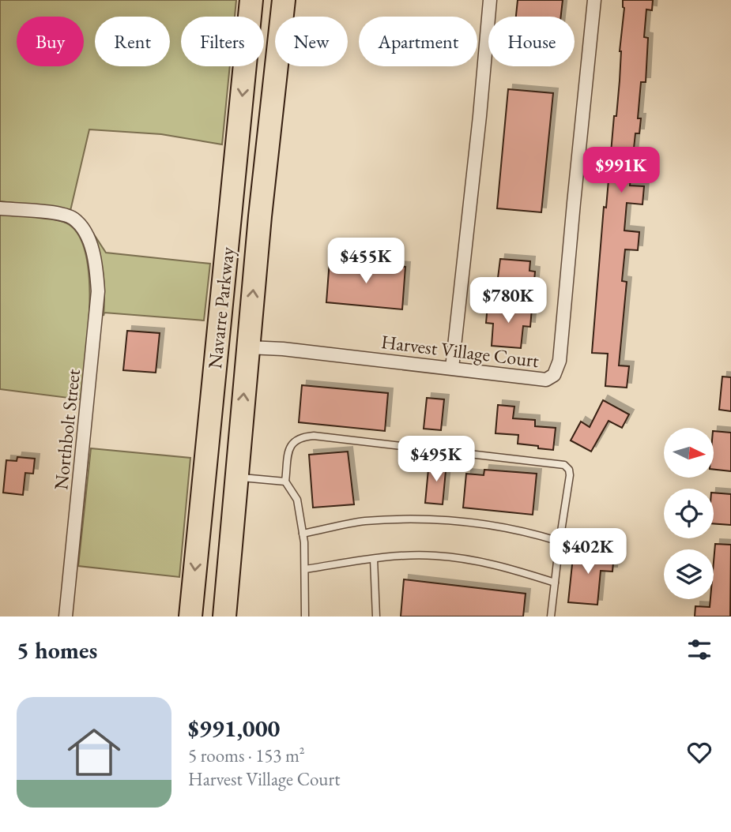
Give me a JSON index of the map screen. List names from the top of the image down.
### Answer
{
  "streets": {
    "highway": ["Navarre Parkway"],
    "street": ["Harvest Village Court", "Northbolt Street"]
  },
  "crossings": [
    ["Navarre Parkway", "Harvest Village Court"]
  ],
  "north": "right",
  "page": {
    "chip": [
      "Buy",
      "Rent",
      "Filters",
      "New",
      "Apartment",
      "House"
    ],
    "price": [
      "$991K",
      "$455K",
      "$780K",
      "$495K",
      "$402K"
    ],
    "heading": "5 homes",
    "list": [
      {
        "name": "$991,000",
        "note": "5 rooms · 153 m² · Harvest Village Court"
      }
    ]
  }
}
